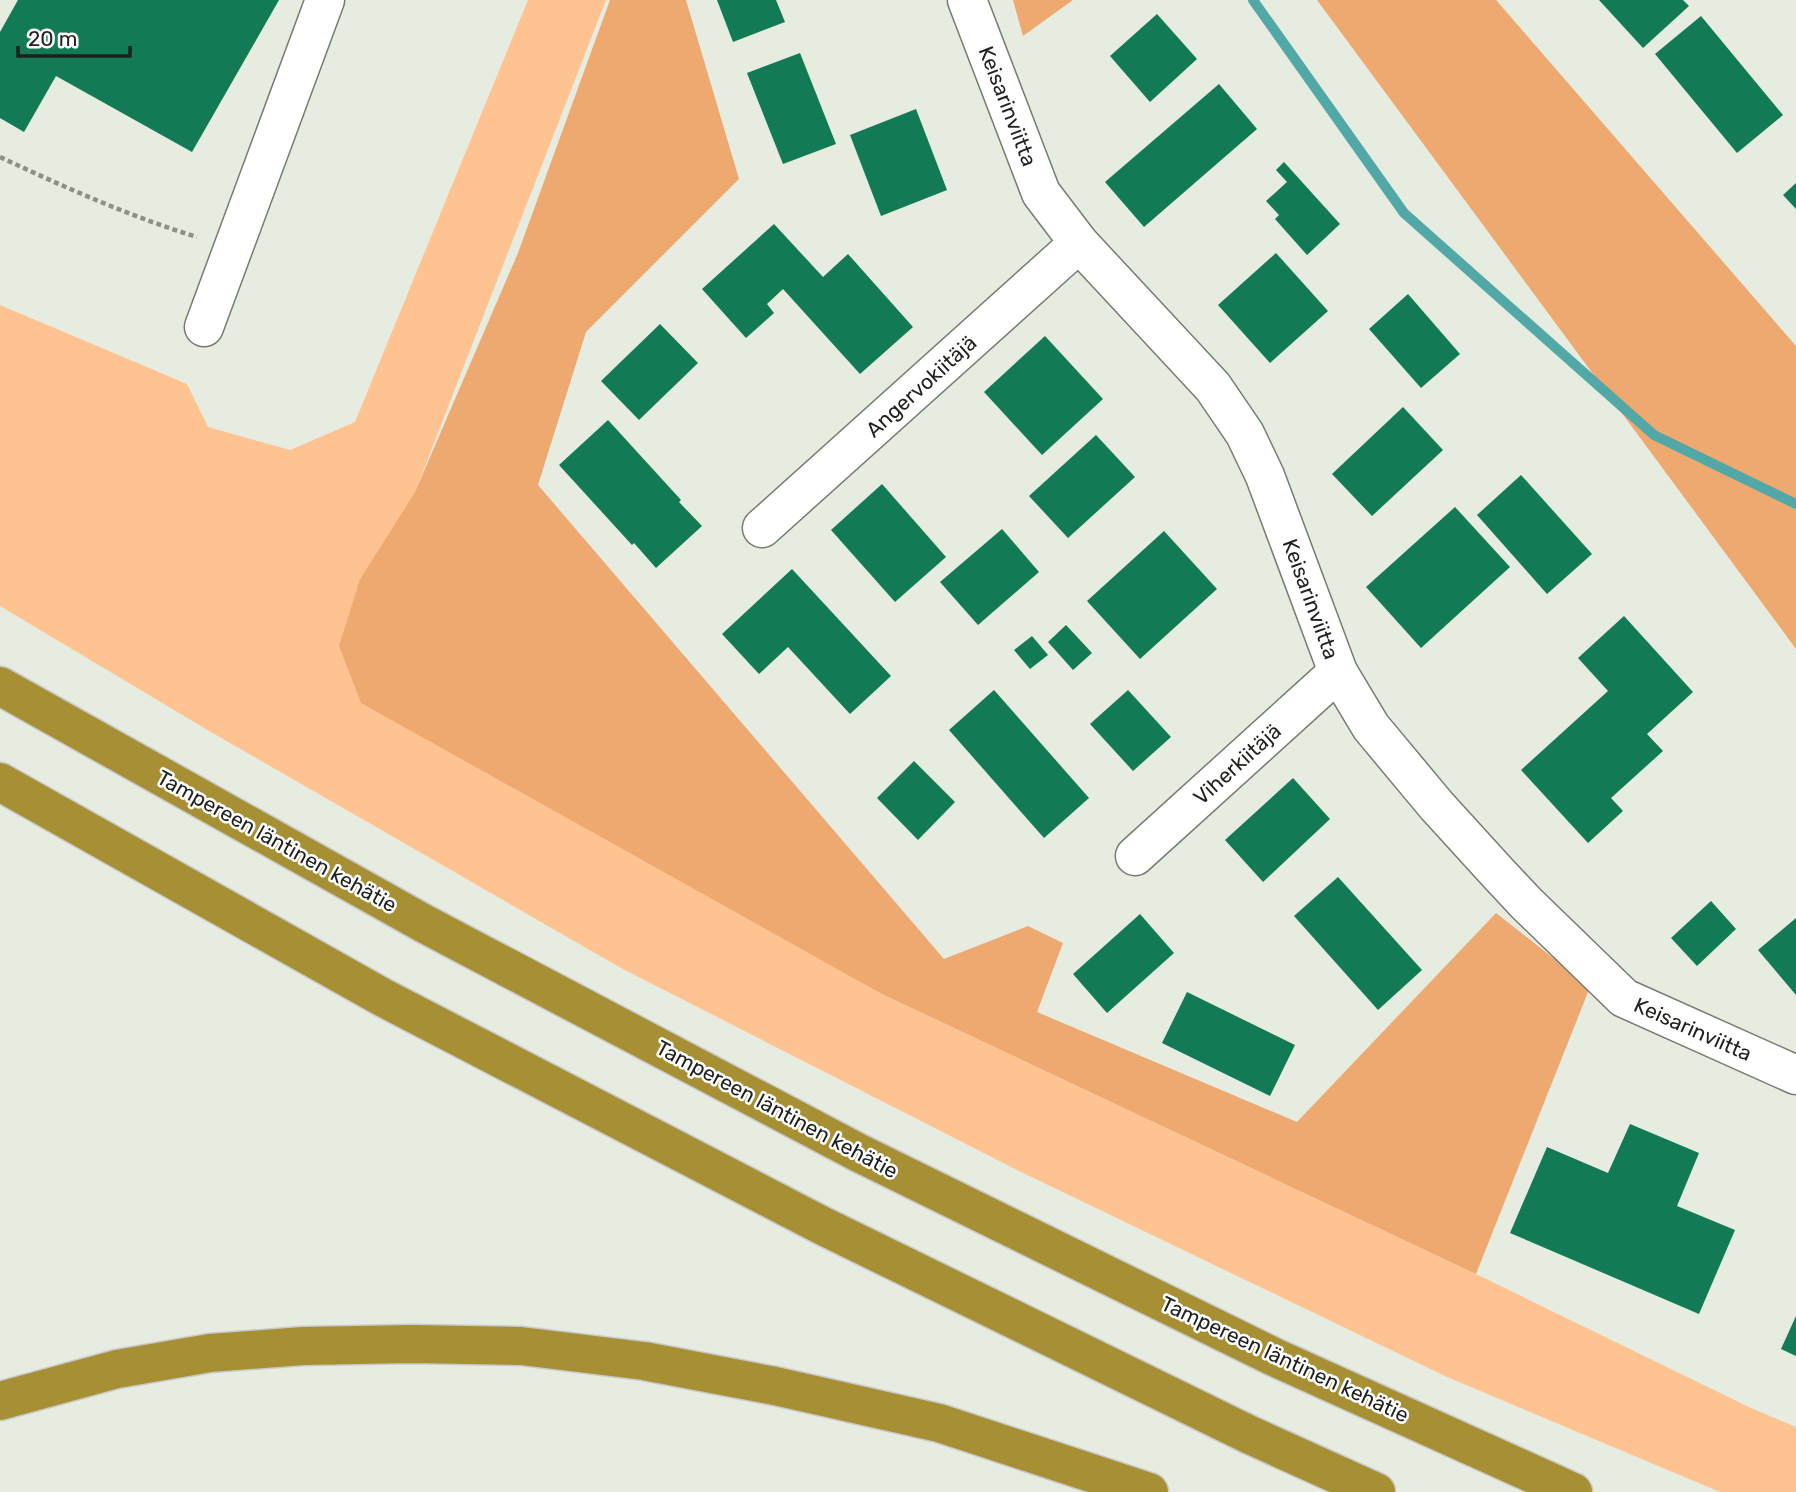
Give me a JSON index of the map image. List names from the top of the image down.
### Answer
{
  "streets": {
    "highway": ["Tampereen läntinen kehätie"],
    "street": ["Keisarinviitta", "Angervokiitäjä", "Viherkiitäjä"]
  },
  "crossings": [
    ["Keisarinviitta", "Angervokiitäjä"],
    ["Keisarinviitta", "Viherkiitäjä"]
  ],
  "scale_bar": "20 m"
}
